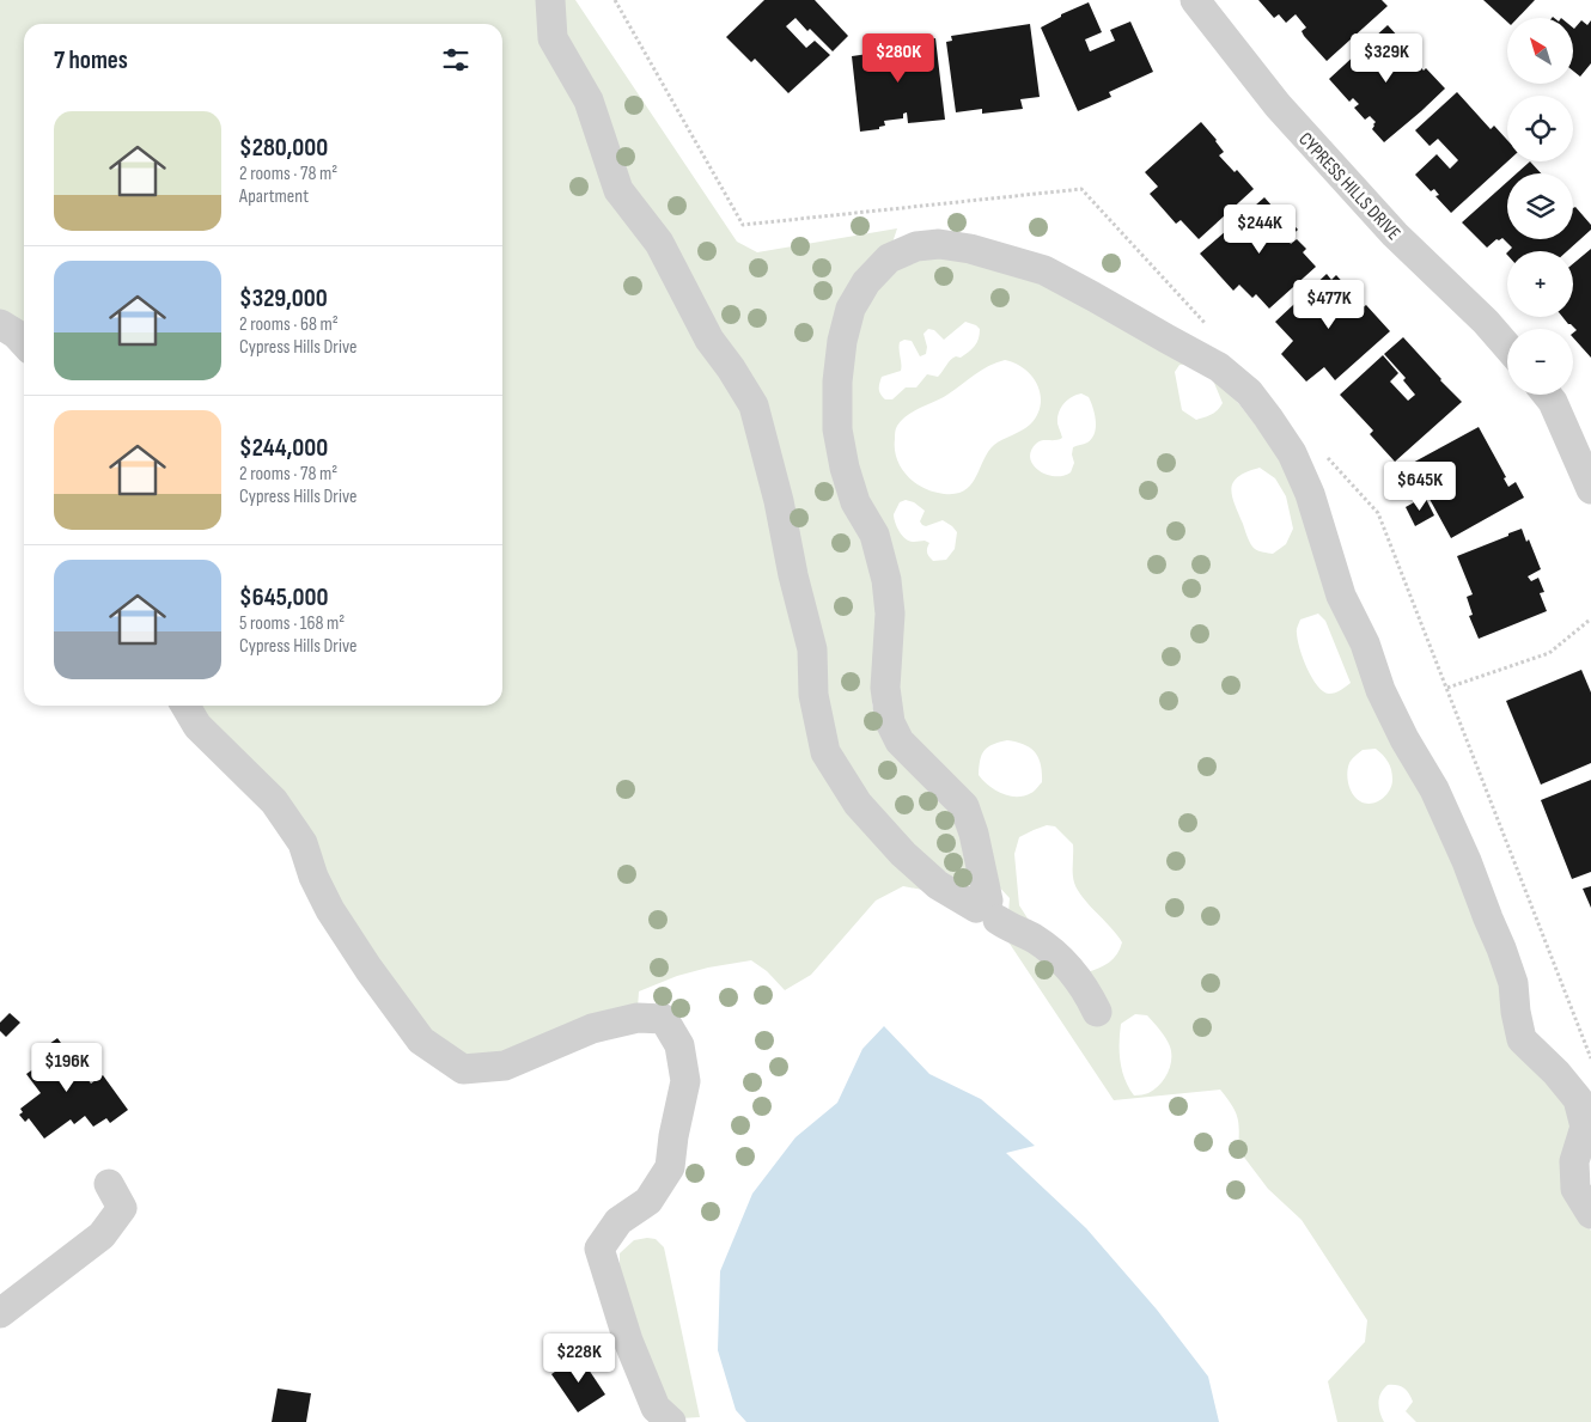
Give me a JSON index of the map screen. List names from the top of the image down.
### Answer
{
  "streets": {
    "street": ["CYPRESS HILLS DRIVE"]
  },
  "north": "top left",
  "page": {
    "map_buttons": ["+", "−"],
    "heading": "7 homes",
    "price": [
      "$280K",
      "$329K",
      "$244K",
      "$477K",
      "$645K",
      "$196K",
      "$228K"
    ],
    "list": [
      {
        "name": "$280,000",
        "note": "2 rooms · 78 m² · Apartment"
      },
      {
        "name": "$329,000",
        "note": "2 rooms · 68 m² · Cypress Hills Drive"
      },
      {
        "name": "$244,000",
        "note": "2 rooms · 78 m² · Cypress Hills Drive"
      },
      {
        "name": "$645,000",
        "note": "5 rooms · 168 m² · Cypress Hills Drive"
      }
    ]
  }
}
